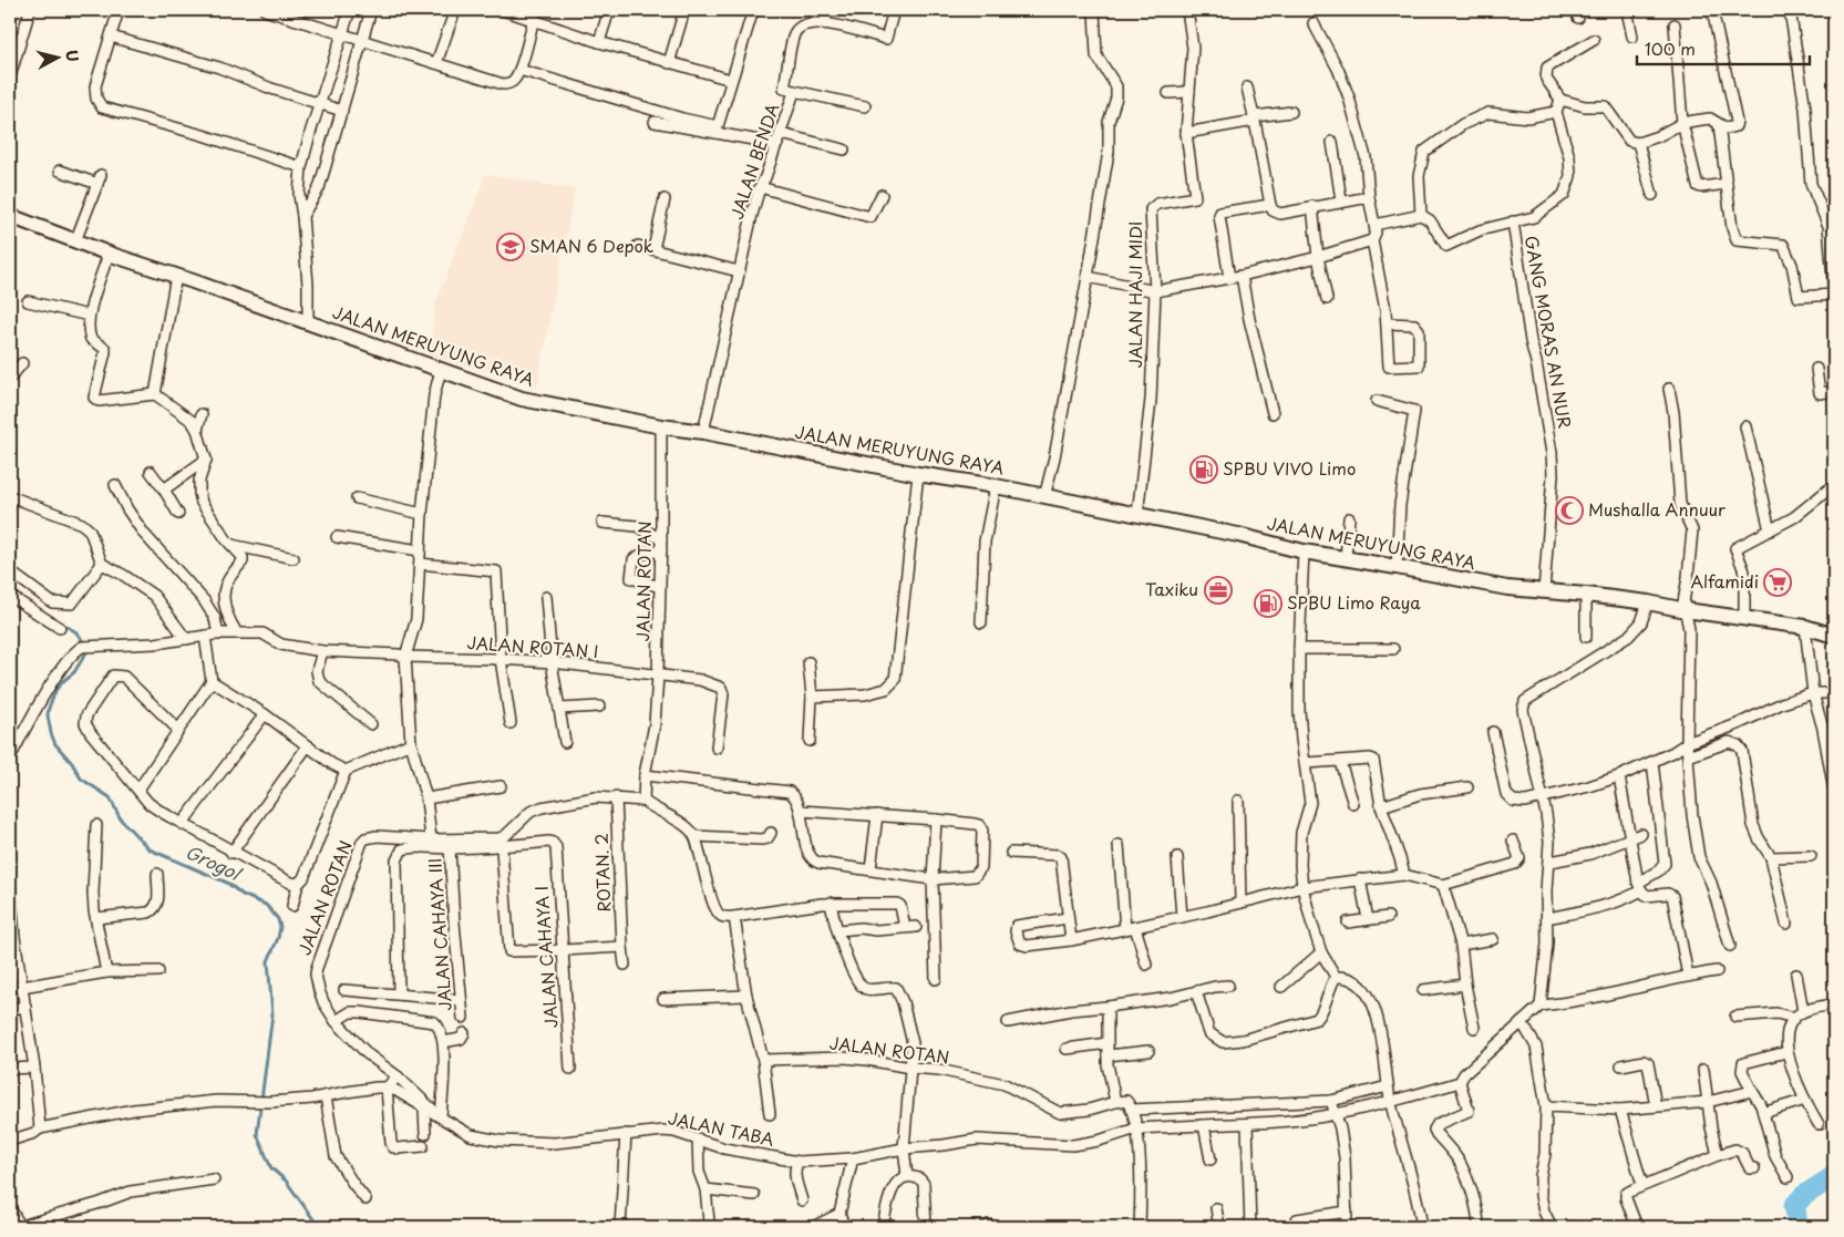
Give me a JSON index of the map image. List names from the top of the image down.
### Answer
{
  "streets": {
    "main road": ["JALAN MERUYUNG RAYA"],
    "street": [
      "JALAN BENDA",
      "JALAN HAJI MIDI",
      "GANG MORAS AN NUR",
      "JALAN ROTAN",
      "JALAN ROTAN I",
      "ROTAN. 2",
      "JALAN CAHAYA III",
      "JALAN CAHAYA I",
      "JALAN TABA"
    ]
  },
  "crossings": [
    ["JALAN BENDA", "JALAN MERUYUNG RAYA"],
    ["JALAN HAJI MIDI", "JALAN MERUYUNG RAYA"],
    ["GANG MORAS AN NUR", "JALAN MERUYUNG RAYA"],
    ["JALAN MERUYUNG RAYA", "JALAN ROTAN"],
    ["JALAN ROTAN", "JALAN ROTAN I"],
    ["JALAN ROTAN", "ROTAN. 2"],
    ["JALAN ROTAN", "JALAN TABA"]
  ],
  "water": ["Grogol"],
  "places": {
    "school or university": ["SMAN 6 Depok"],
    "fuel station": ["SPBU VIVO Limo", "SPBU Limo Raya"],
    "mosque": ["Mushalla Annuur"],
    "supermarket": ["Alfamidi"],
    "office": ["Taxiku"]
  },
  "scale_bar": "100 m",
  "north": "right"
}
